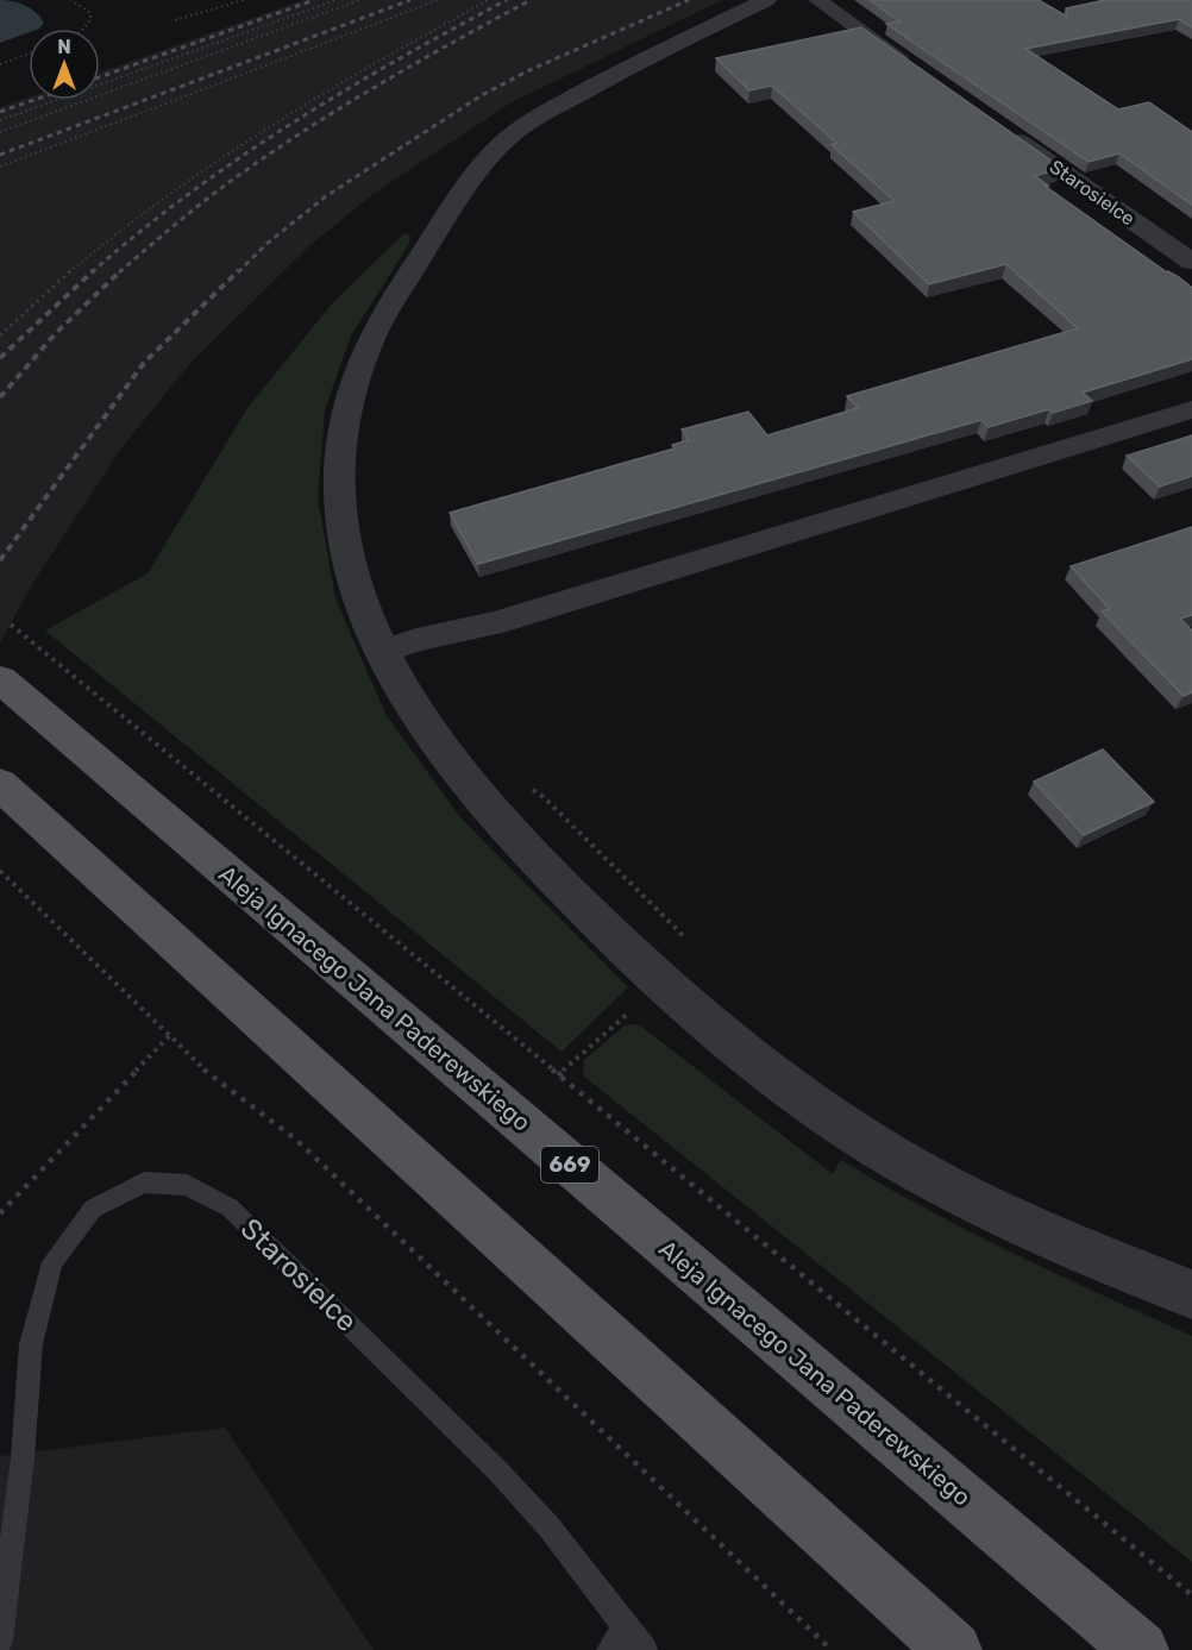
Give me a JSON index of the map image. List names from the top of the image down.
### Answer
{
  "streets": {
    "main road": ["Aleja Ignacego Jana Paderewskiego", "669"],
    "street": ["Starosielce"]
  },
  "north": "top"
}
